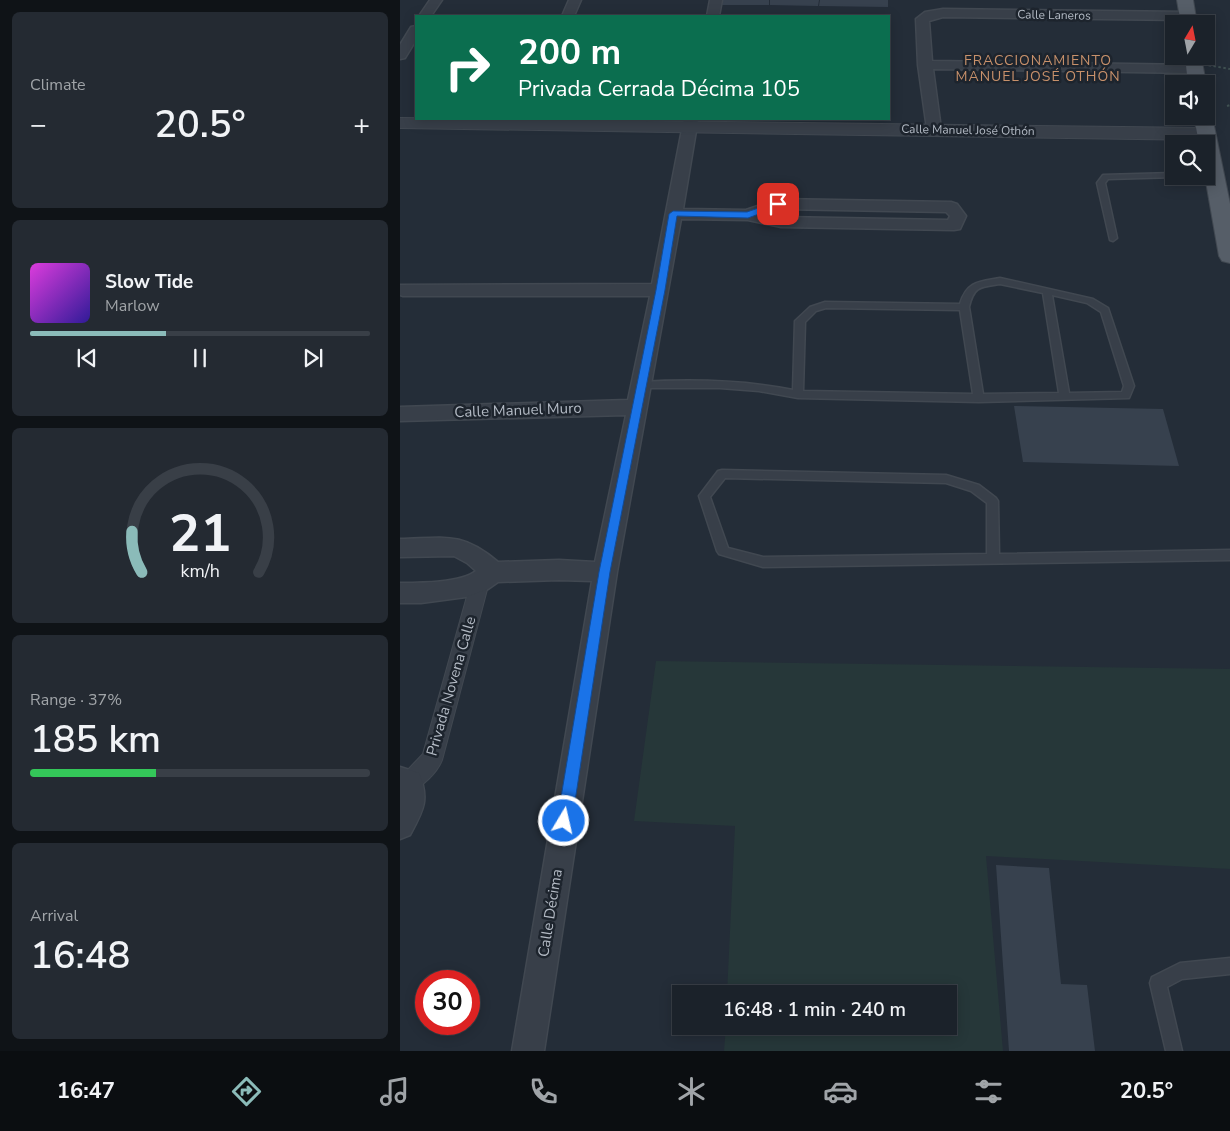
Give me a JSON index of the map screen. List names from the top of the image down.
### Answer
{
  "streets": {
    "street": [
      "Calle Laneros",
      "Calle Manuel José Othón",
      "Calle Manuel Muro",
      "Privada Novena Calle",
      "Calle Décima"
    ]
  },
  "crossings": [
    ["Calle Manuel José Othón", "Calle Décima"],
    ["Calle Manuel Muro", "Calle Décima"]
  ],
  "districts": ["FRACCIONAMIENTO MANUEL JOSÉ OTHÓN"],
  "north": "top",
  "page": {
    "tile": [
      "Climate",
      ["Range · 37%", "185 km"],
      ["Arrival", "16:48"]
    ],
    "turn": ["200 m", "Privada Cerrada Décima 105"],
    "heat": ["−", "20.5°", "+"],
    "song": ["Slow Tide", "Marlow"],
    "limit": "30",
    "trip": "16:48 · 1 min · 240 m",
    "tabs": ["16:47", "20.5°"],
    "gauge": ["21", "km/h"]
  }
}
